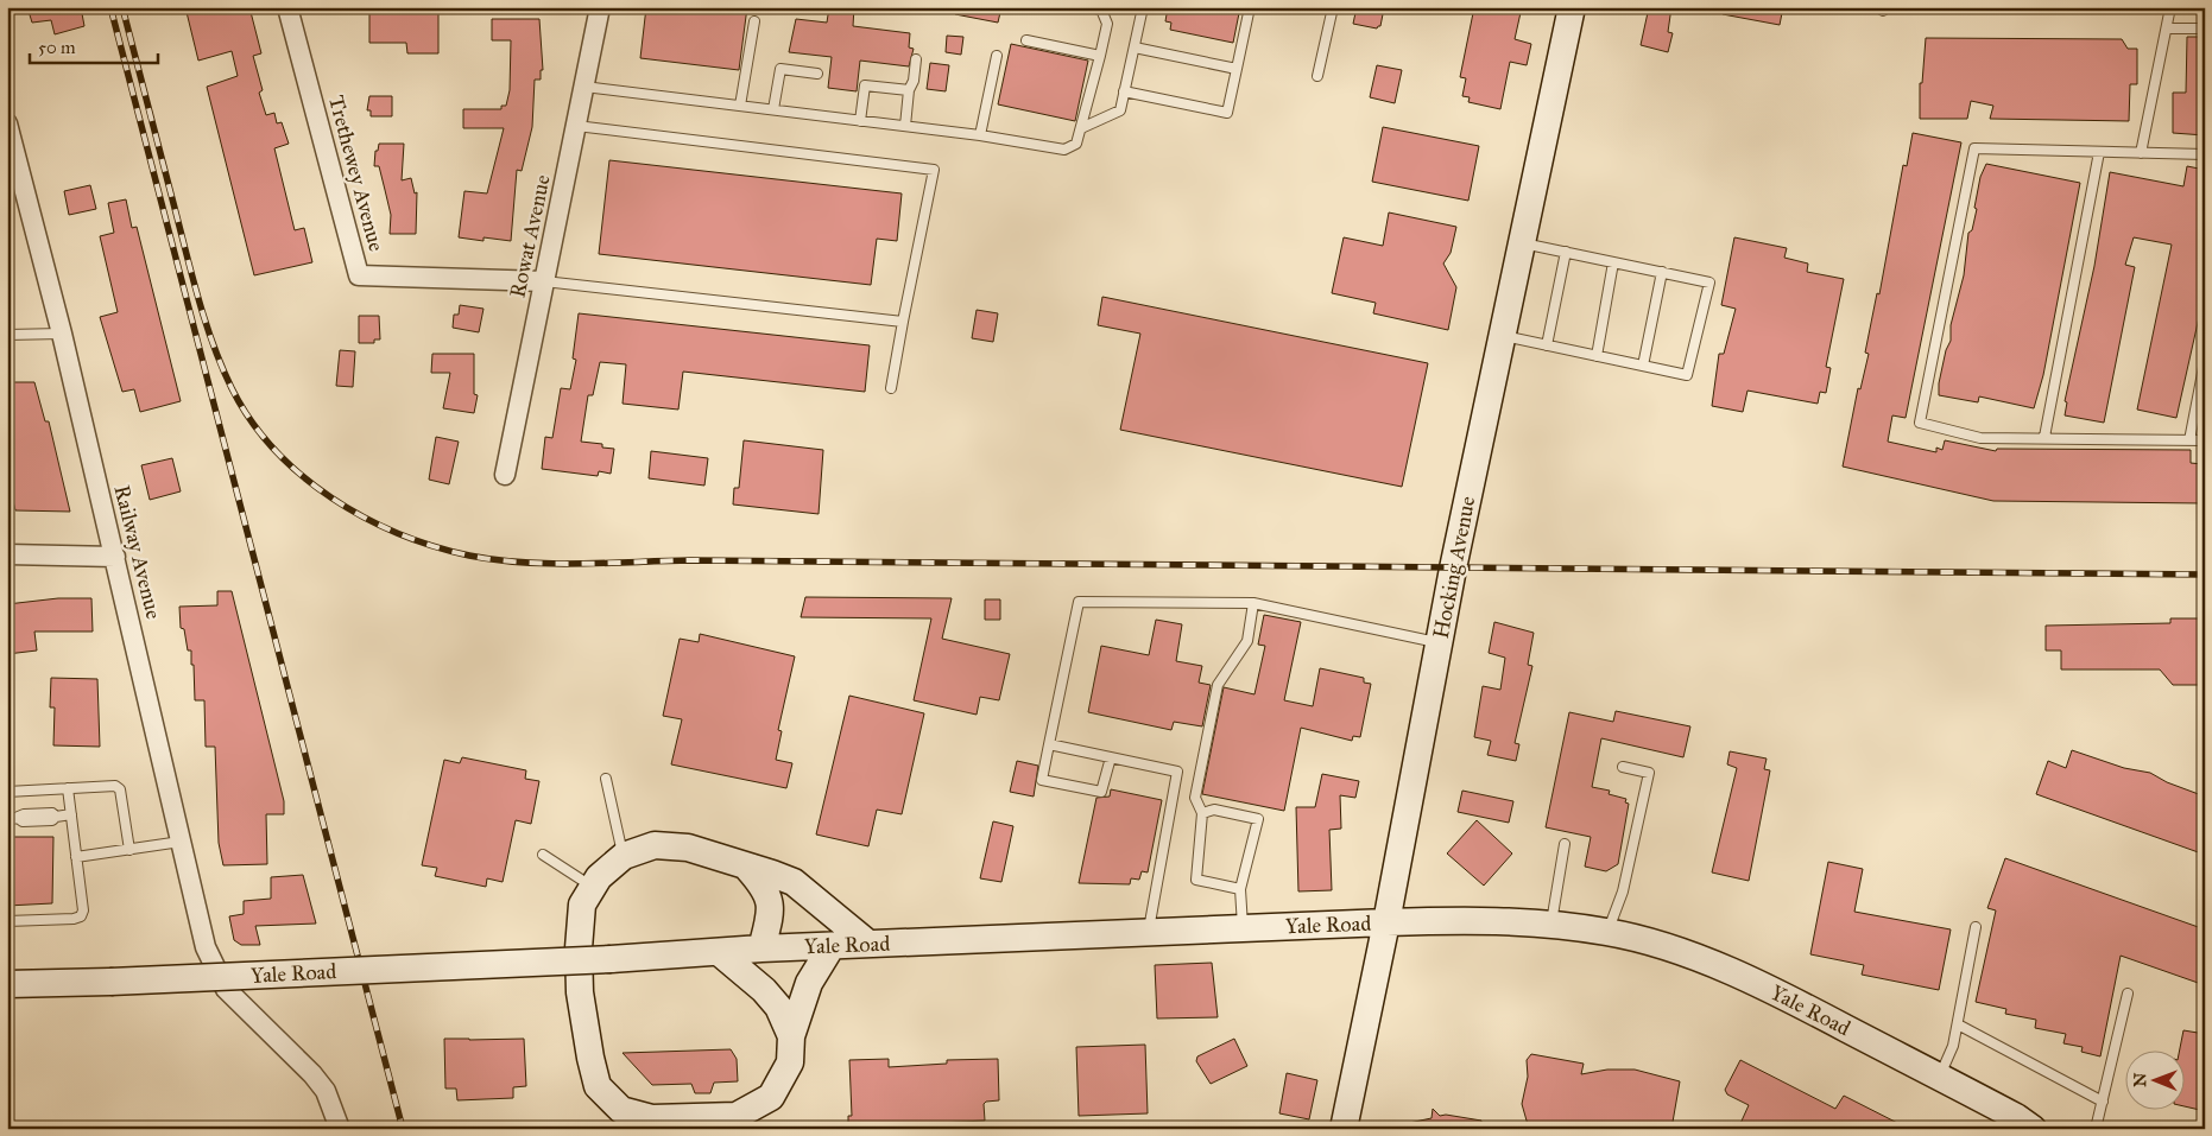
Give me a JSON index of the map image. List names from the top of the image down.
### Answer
{
  "streets": {
    "main road": ["Hocking Avenue", "Yale Road"],
    "street": ["Trethewey Avenue", "Rowat Avenue", "Railway Avenue"]
  },
  "crossings": [
    ["Trethewey Avenue", "Rowat Avenue"],
    ["Hocking Avenue", "Yale Road"]
  ],
  "scale_bar": "50 m",
  "north": "left"
}
